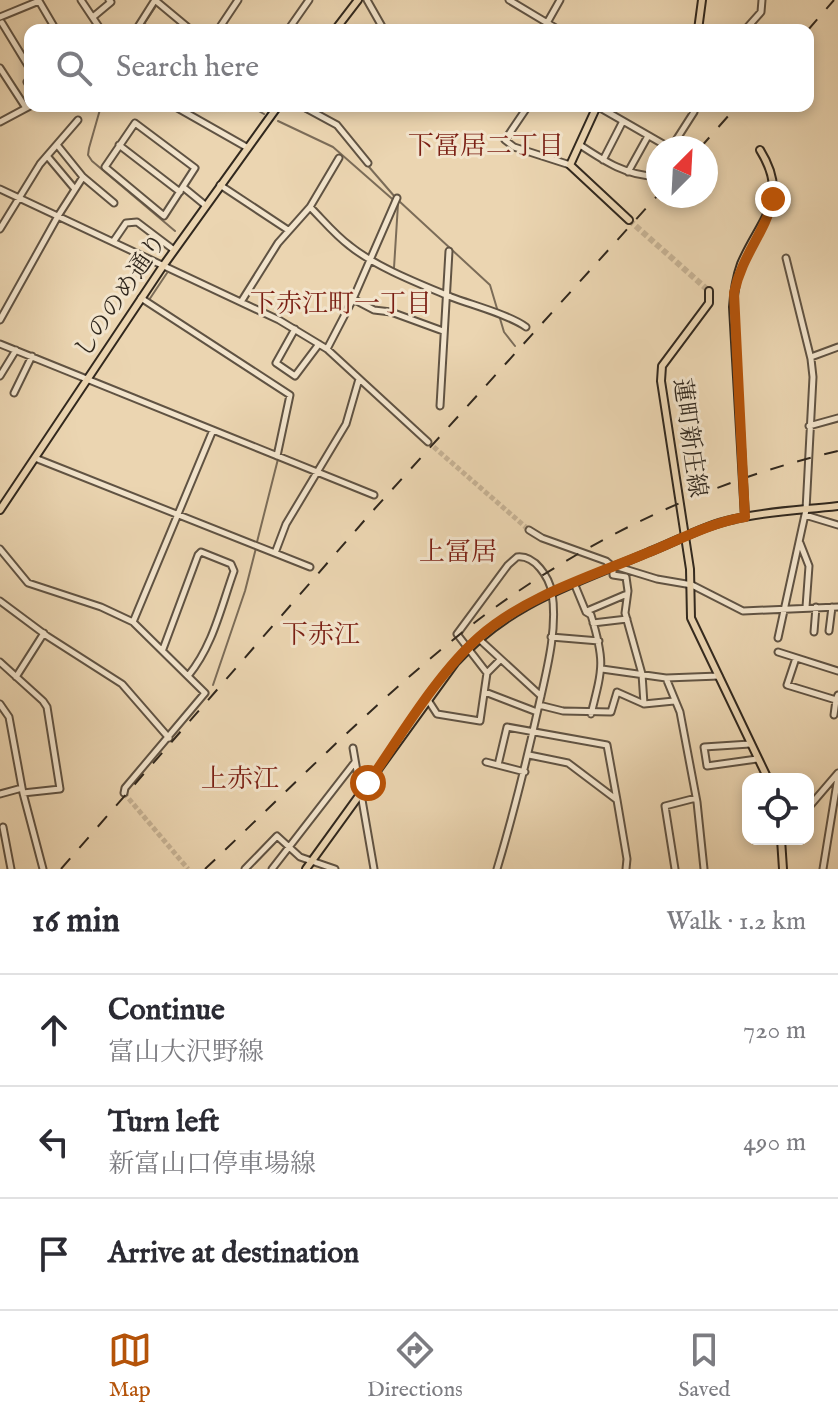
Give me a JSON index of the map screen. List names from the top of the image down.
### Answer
{
  "streets": {
    "main road": ["しののめ通り", "蓮町新庄線"]
  },
  "districts": [
    "下冨居二丁目",
    "下赤江町一丁目",
    "上冨居",
    "下赤江",
    "上赤江"
  ],
  "north": "top right",
  "page": {
    "search": "Search here",
    "heading": ["16 min", "Walk · 1.2 km"],
    "list": [
      ["Continue", "富山大沢野線", "720 m"],
      ["Turn left", "新富山口停車場線", "490 m"],
      "Arrive at destination"
    ],
    "nav": ["Map", "Directions", "Saved"]
  }
}
